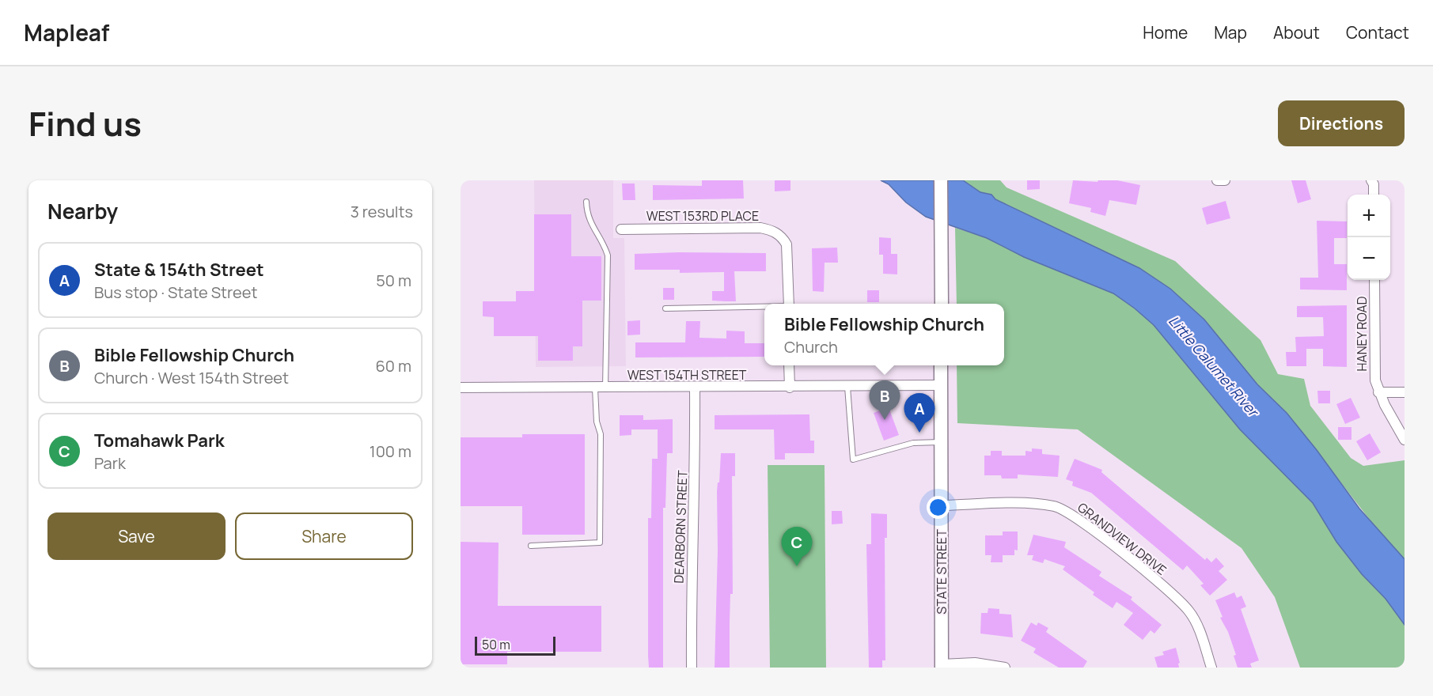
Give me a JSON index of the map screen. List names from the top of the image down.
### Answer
{
  "streets": {
    "main road": ["STATE STREET"],
    "street": [
      "WEST 153RD PLACE",
      "HANEY ROAD",
      "WEST 154TH STREET",
      "DEARBORN STREET",
      "GRANDVIEW DRIVE"
    ]
  },
  "crossings": [
    ["WEST 154TH STREET", "DEARBORN STREET"],
    ["WEST 154TH STREET", "STATE STREET"],
    ["GRANDVIEW DRIVE", "STATE STREET"]
  ],
  "water": ["Little Calumet River"],
  "scale_bar": "50 m",
  "page": {
    "header": "Mapleaf",
    "nav": [
      "Home",
      "Map",
      "About",
      "Contact"
    ],
    "title": "Find us",
    "buttons": [
      "Directions",
      ["Save", "Share"]
    ],
    "heading": ["Nearby", "3 results"],
    "map_buttons": ["+", "−"],
    "list": [
      {
        "mark": "A",
        "name": "State & 154th Street",
        "note": "Bus stop · State Street",
        "value": "50 m"
      },
      {
        "mark": "B",
        "name": "Bible Fellowship Church",
        "note": "Church · West 154th Street",
        "value": "60 m"
      },
      {
        "mark": "C",
        "name": "Tomahawk Park",
        "note": "Park",
        "value": "100 m"
      }
    ],
    "popup": ["Bible Fellowship Church", "Church"],
    "pins": ["B", "A", "C"],
    "scale": "50 m"
  }
}
